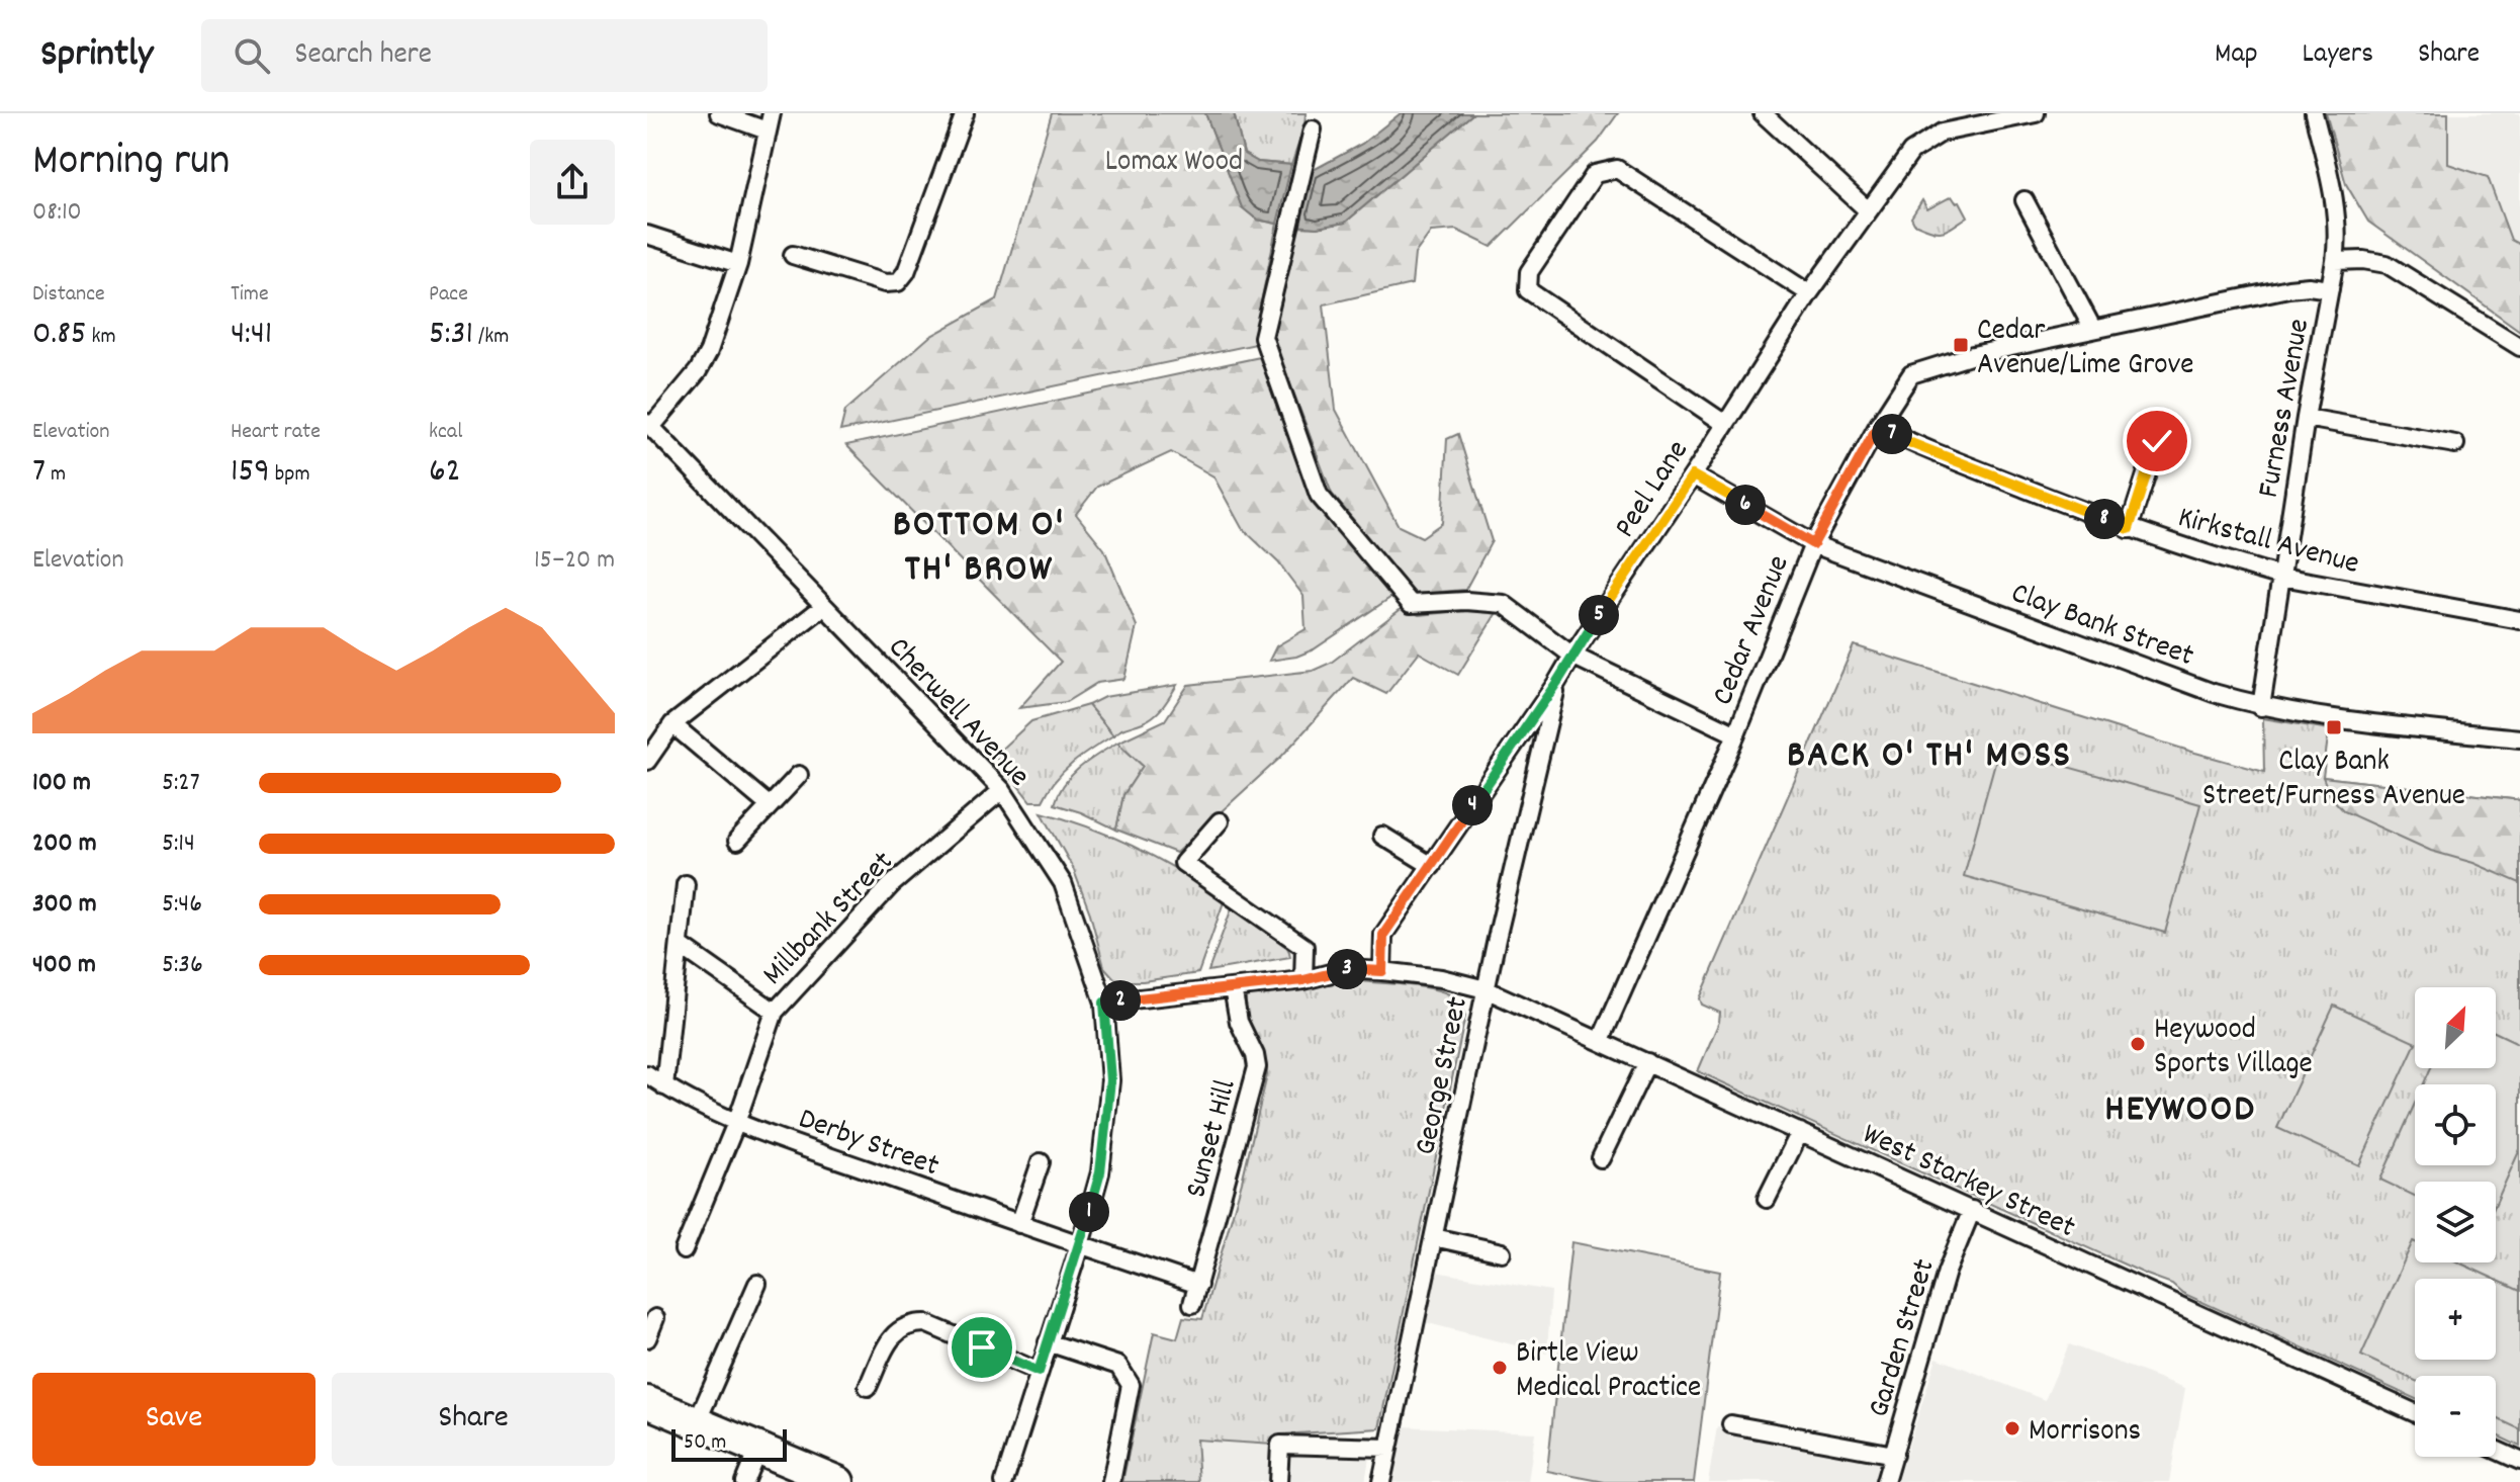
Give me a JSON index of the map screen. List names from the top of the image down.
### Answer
{
  "streets": {
    "street": [
      "Furness Avenue",
      "Peel Lane",
      "Kirkstall Avenue",
      "Clay Bank Street",
      "Cedar Avenue",
      "Cherwell Avenue",
      "Millbank Street",
      "George Street",
      "Sunset Hill",
      "Derby Street",
      "West Starkey Street",
      "Garden Street"
    ]
  },
  "crossings": [
    ["Furness Avenue", "Kirkstall Avenue"],
    ["Furness Avenue", "Clay Bank Street"],
    ["Furness Avenue", "Cedar Avenue"],
    ["Peel Lane", "Clay Bank Street"],
    ["Peel Lane", "George Street"],
    ["Peel Lane", "West Starkey Street"],
    ["Kirkstall Avenue", "Cedar Avenue"],
    ["Clay Bank Street", "Cedar Avenue"],
    ["Cedar Avenue", "West Starkey Street"],
    ["Cherwell Avenue", "Millbank Street"],
    ["Cherwell Avenue", "Derby Street"],
    ["Cherwell Avenue", "West Starkey Street"],
    ["Millbank Street", "Derby Street"],
    ["George Street", "West Starkey Street"],
    ["Sunset Hill", "Derby Street"],
    ["Sunset Hill", "West Starkey Street"],
    ["West Starkey Street", "Garden Street"]
  ],
  "districts": ["BOTTOM O' TH' BROW", "BACK O' TH' MOSS", "HEYWOOD"],
  "parks": ["Lomax Wood"],
  "places": {
    "transit": ["Cedar Avenue/Lime Grove", "Clay Bank Street/Furness Avenue"],
    "other": ["Heywood Sports Village", "Birtle View Medical Practice", "Morrisons"]
  },
  "scale_bar": "50 m",
  "north": "top right",
  "page": {
    "header": "Sprintly",
    "search": "Search here",
    "nav": ["Map", "Layers", "Share"],
    "heading": ["Morning run", "08:10"],
    "stats": [
      ["Distance", "0.85 km"],
      ["Time", "4:41"],
      ["Pace", "5:31 /km"],
      ["Elevation", "7 m"],
      ["Heart rate", "159 bpm"],
      ["kcal", "62"]
    ],
    "pins": [
      "7",
      "6",
      "8",
      "5",
      "4",
      "3",
      "2",
      "1"
    ],
    "chart": ["Elevation", "15–20 m"],
    "list": [
      {
        "name": "100 m",
        "note": "5:27"
      },
      {
        "name": "200 m",
        "note": "5:14"
      },
      {
        "name": "300 m",
        "note": "5:46"
      },
      {
        "name": "400 m",
        "note": "5:36"
      }
    ],
    "map_buttons": ["+", "−"],
    "buttons": ["Save", "Share"],
    "scale": "50 m"
  }
}
